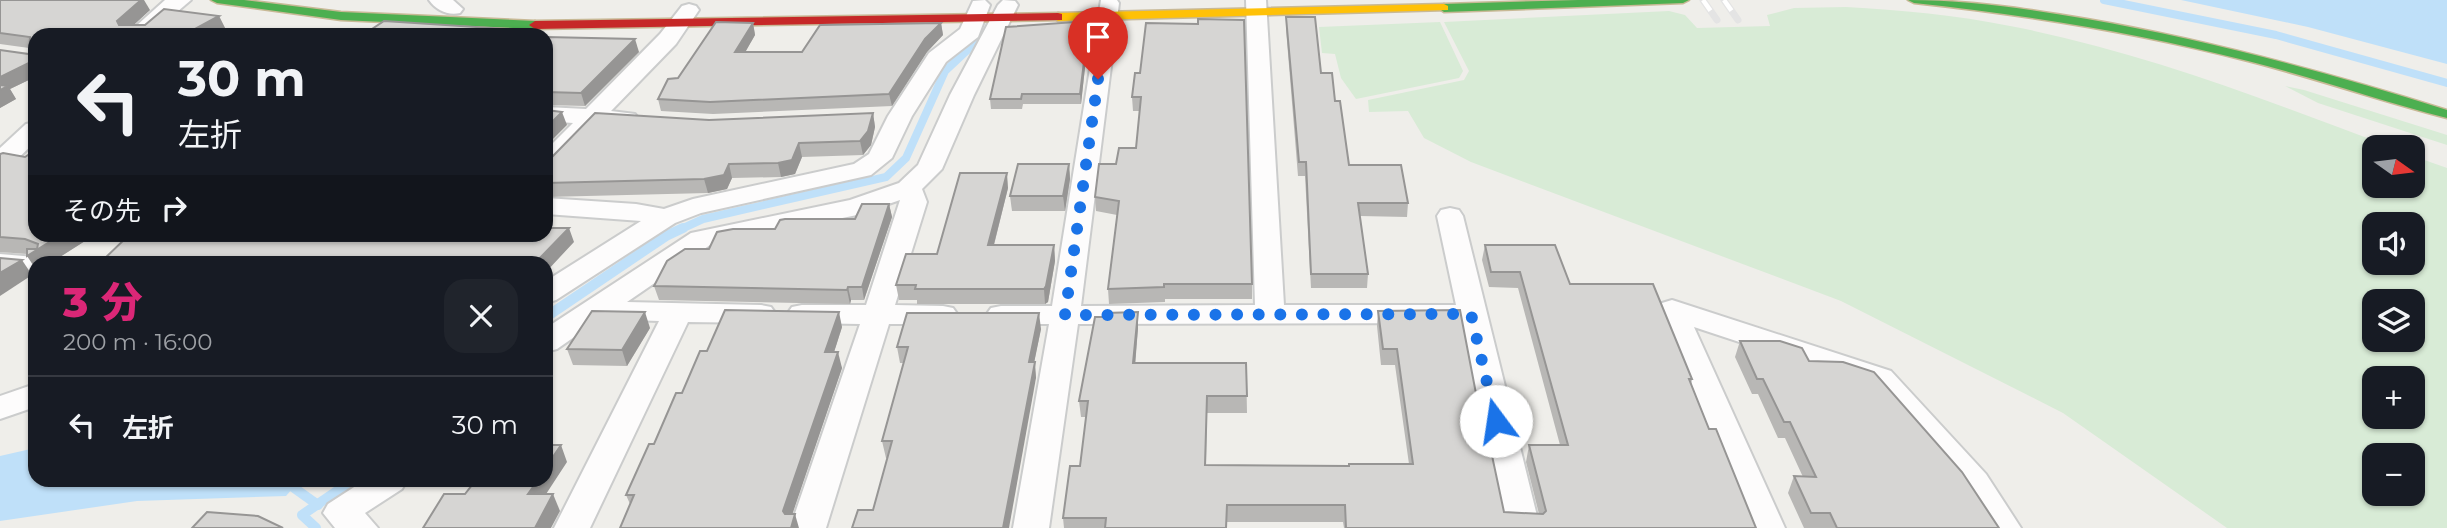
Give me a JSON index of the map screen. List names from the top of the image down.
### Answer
{
  "north": "right",
  "page": {
    "turn": ["30 m", "左折"],
    "map_buttons": ["+", "−"],
    "then": "その先",
    "heading": ["3 分", "200 m · 16:00"],
    "list": [
      {
        "name": "左折",
        "value": "30 m"
      }
    ]
  }
}
